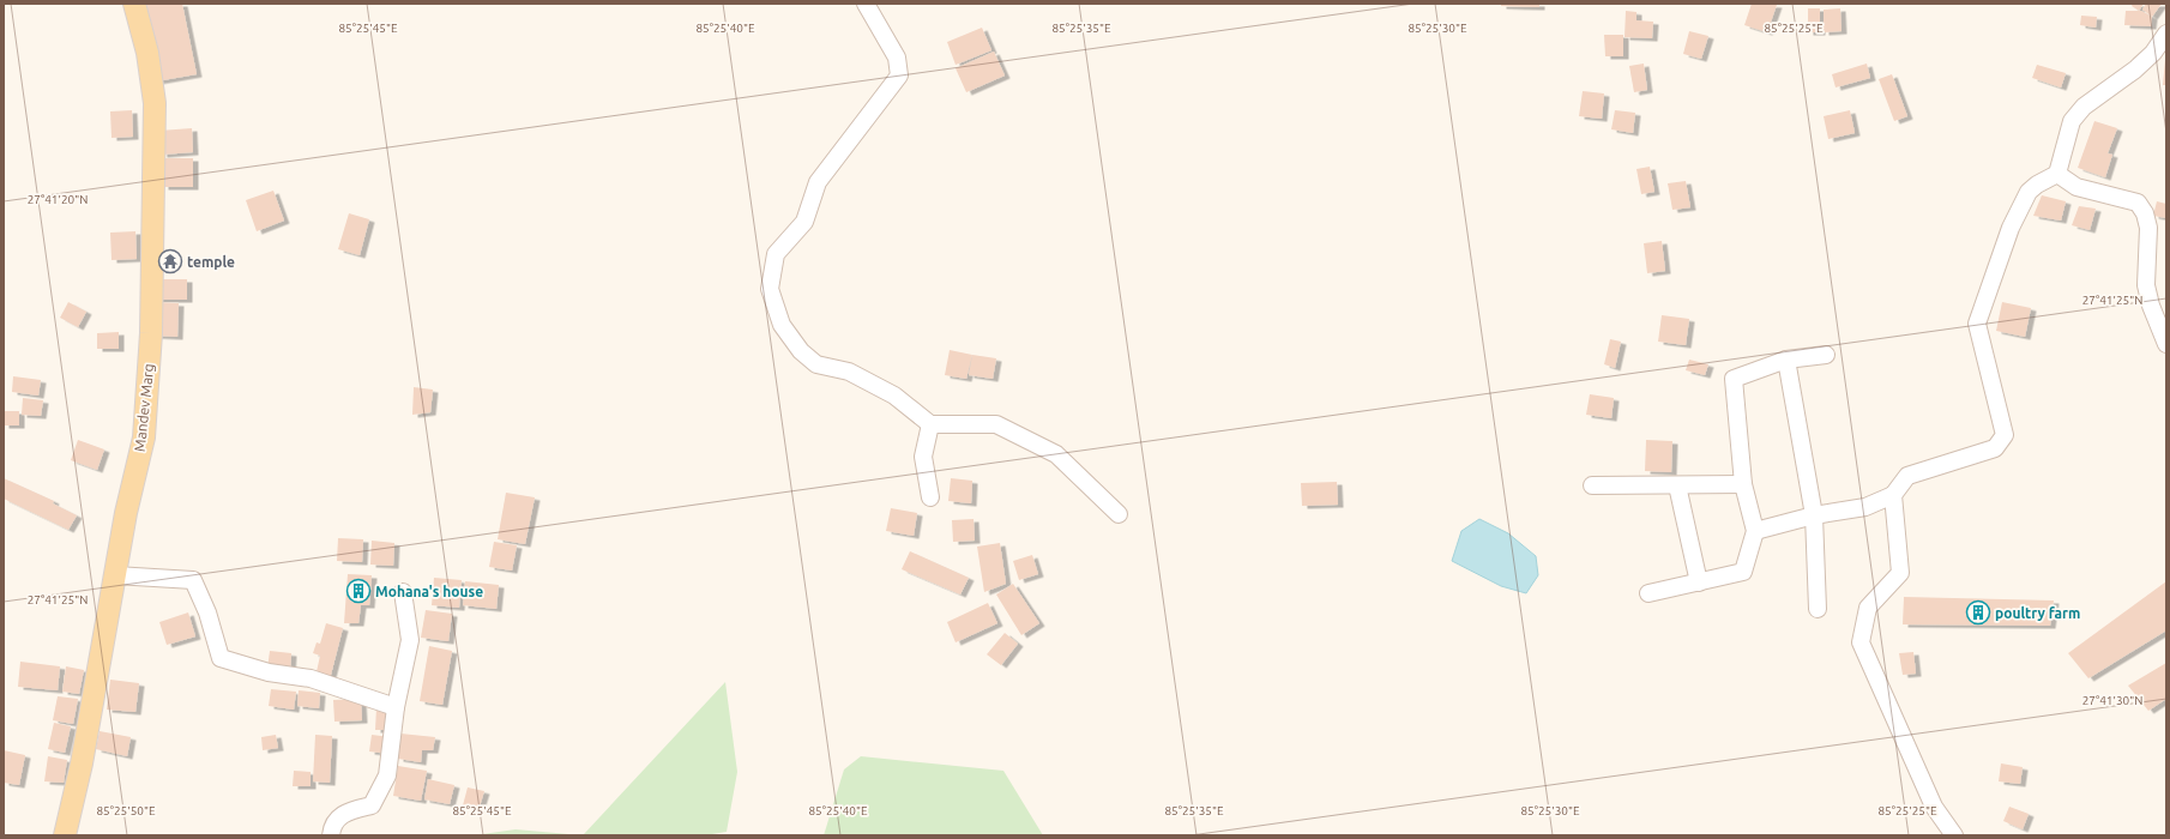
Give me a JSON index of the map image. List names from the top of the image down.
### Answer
{
  "streets": {
    "main road": ["Mandev Marg"]
  },
  "places": {
    "temple": ["temple"],
    "building": ["Mohana's house", "poultry farm"]
  },
  "coordinates": [
    "85°25'45\"E",
    "85°25'40\"E",
    "85°25'35\"E",
    "85°25'30\"E",
    "85°25'25\"E",
    "27°41'20\"N",
    "27°41'25\"N",
    "27°41'30\"N",
    "85°25'50\"E"
  ]
}
